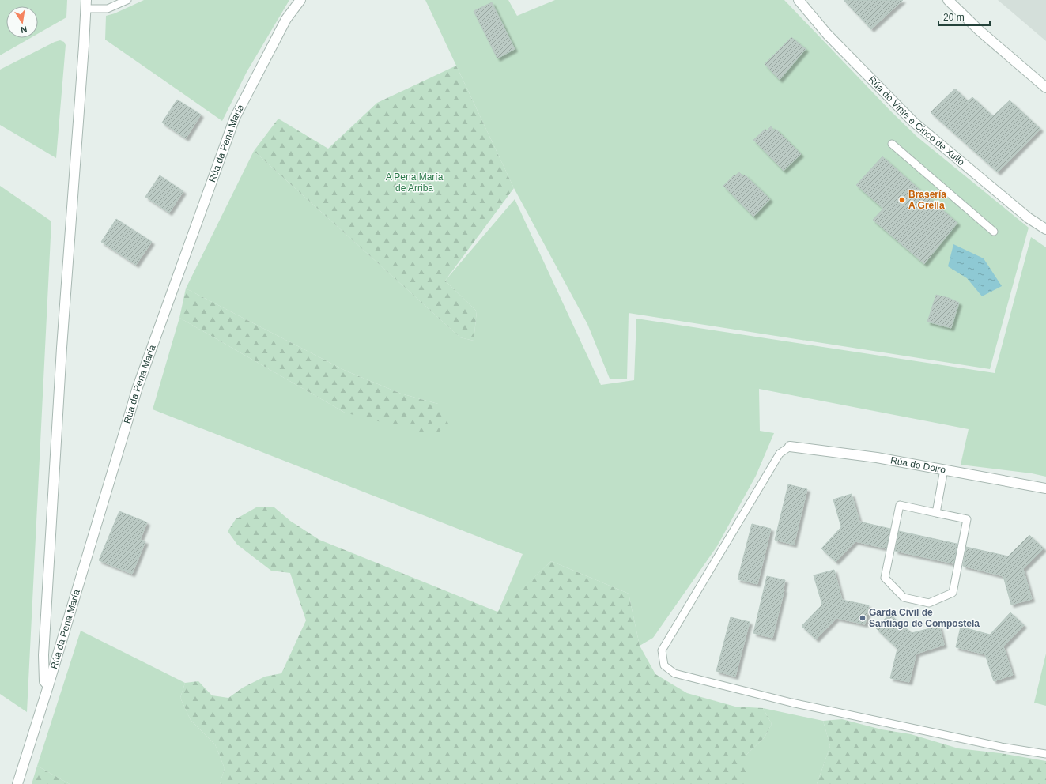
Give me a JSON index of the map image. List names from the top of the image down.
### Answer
{
  "streets": {
    "street": ["Rúa do Vinte e Cinco de Xullo", "Rúa da Pena María", "Rúa do Doiro"]
  },
  "parks": ["A Pena María de Arriba"],
  "places": ["Brasería A Grella", "Garda Civil de Santiago de Compostela"],
  "scale_bar": "20 m",
  "north": "bottom"
}
